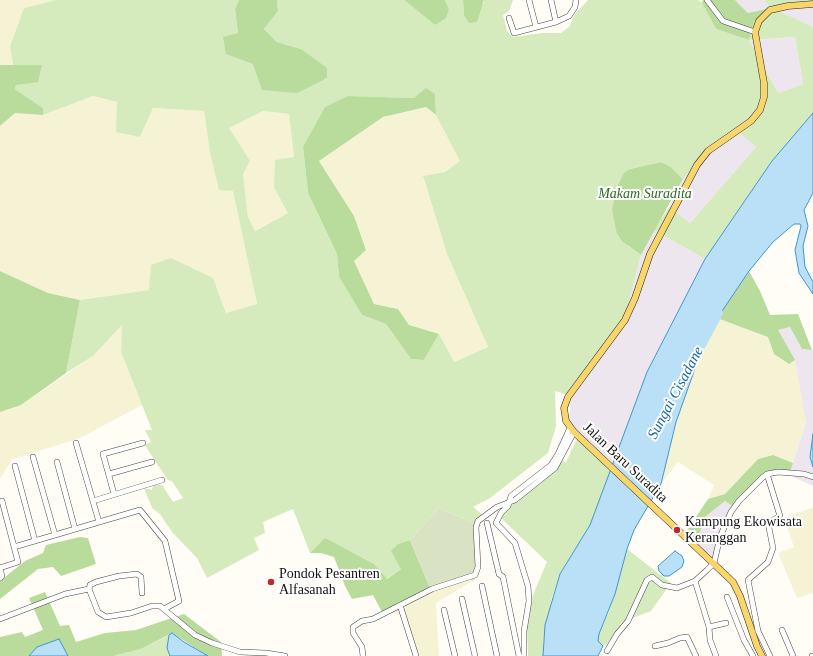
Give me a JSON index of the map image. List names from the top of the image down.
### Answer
{
  "streets": {
    "main road": ["Jalan Baru Suradita"]
  },
  "water": ["Sungai Cisadane"],
  "parks": ["Makam Suradita"],
  "places": ["Kampung Ekowisata Keranggan", "Pondok Pesantren Alfasanah"]
}
